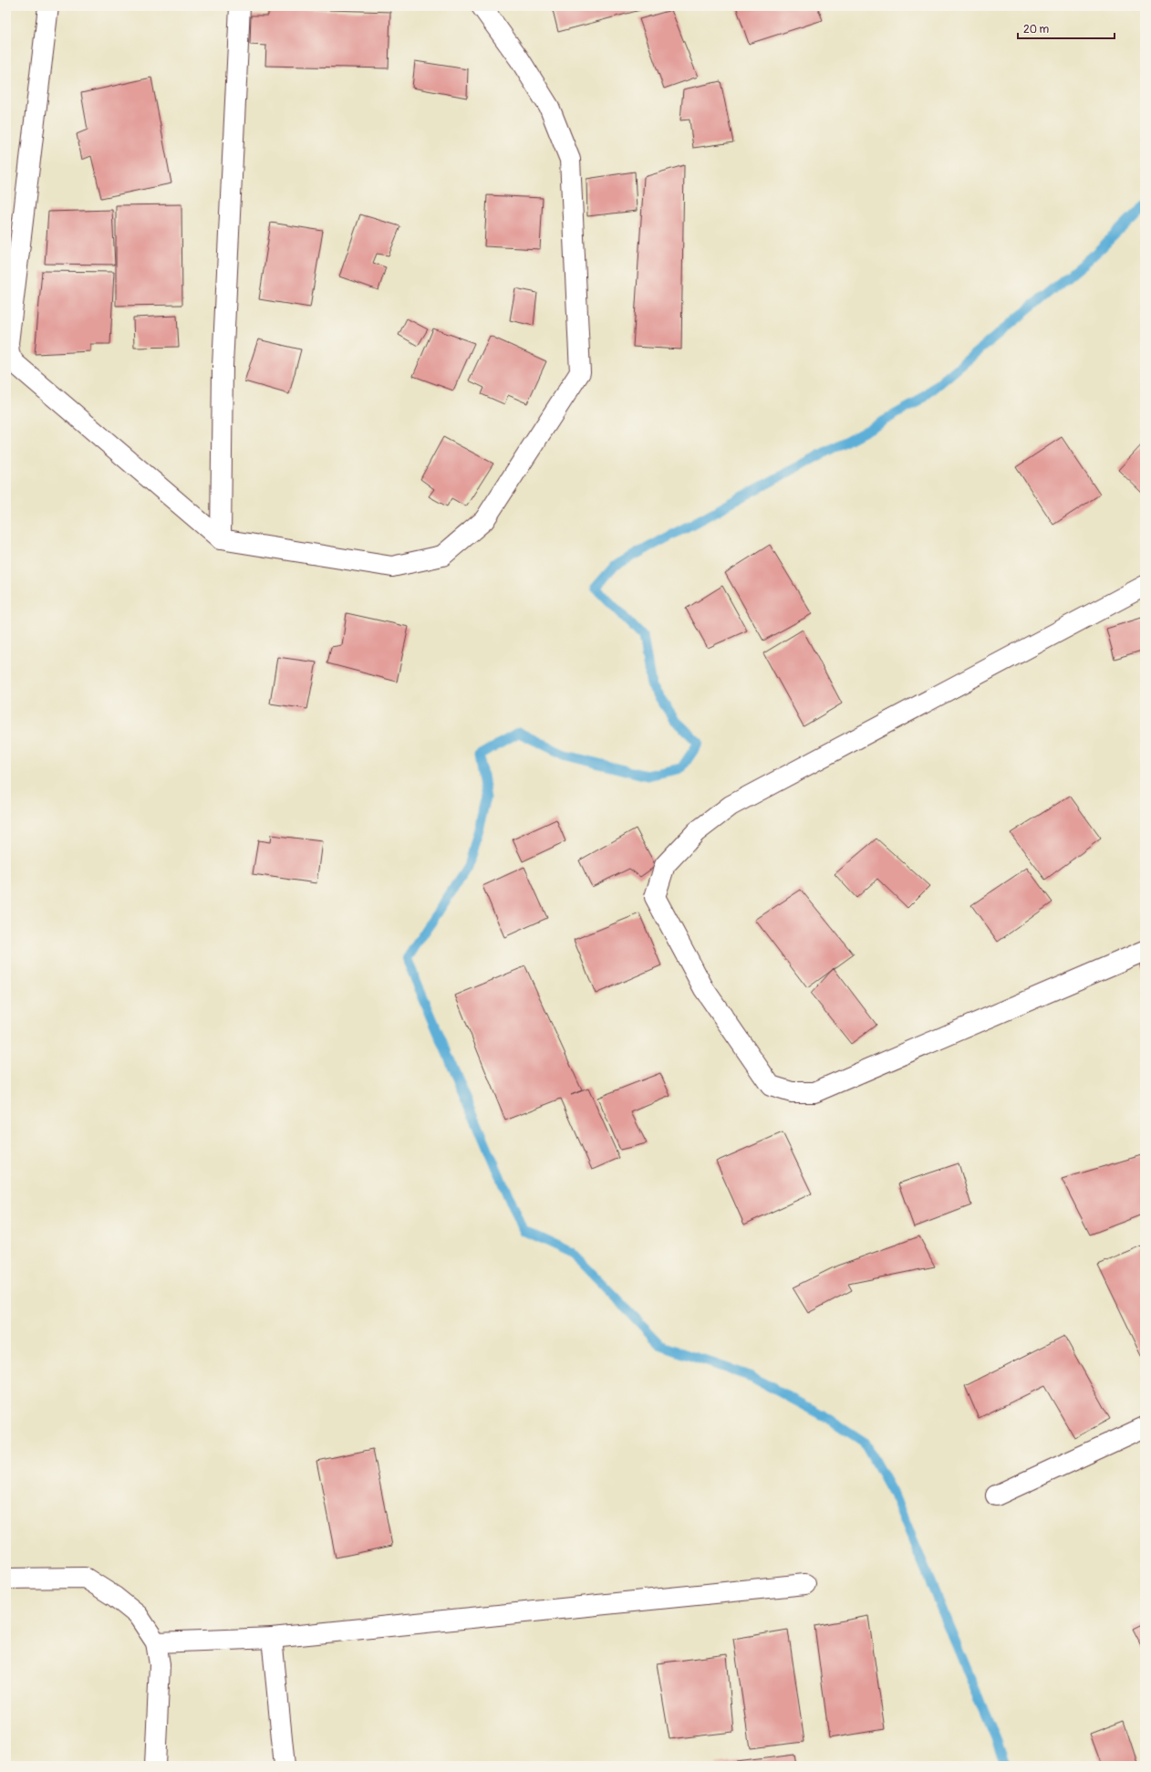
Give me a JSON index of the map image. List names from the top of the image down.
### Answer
{
  "scale_bar": "20 m"
}
